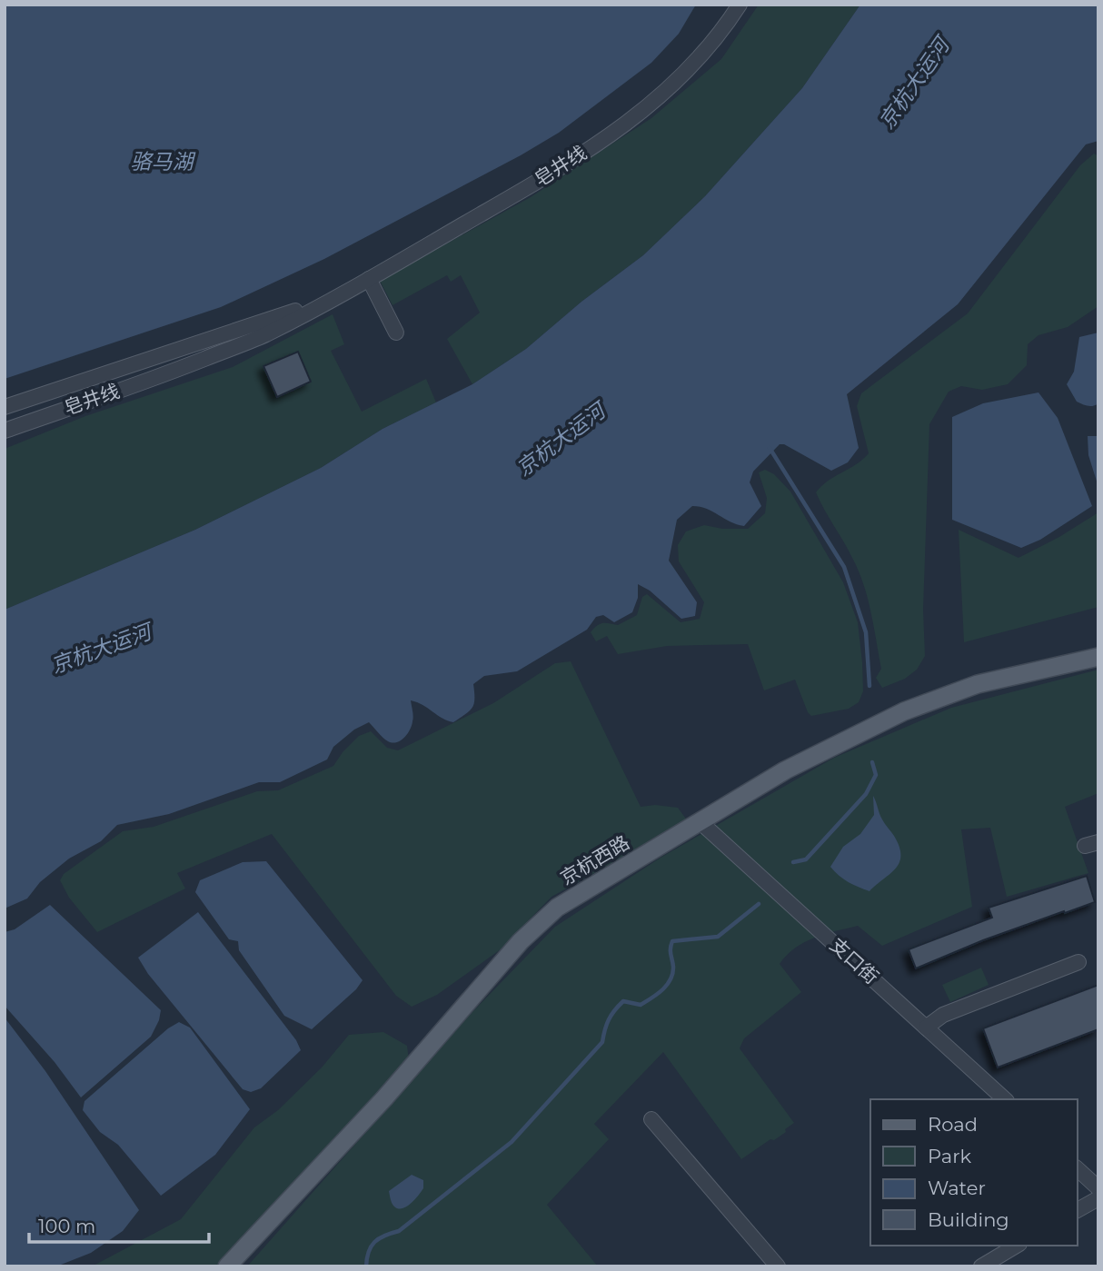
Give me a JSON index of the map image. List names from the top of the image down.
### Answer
{
  "streets": {
    "main road": ["京杭西路"],
    "street": ["皂井线", "支口街"]
  },
  "crossings": [
    ["京杭西路", "支口街"]
  ],
  "water": ["京杭大运河", "骆马湖"],
  "legend": [
    "Road",
    "Park",
    "Water",
    "Building"
  ],
  "scale_bar": "100 m"
}
